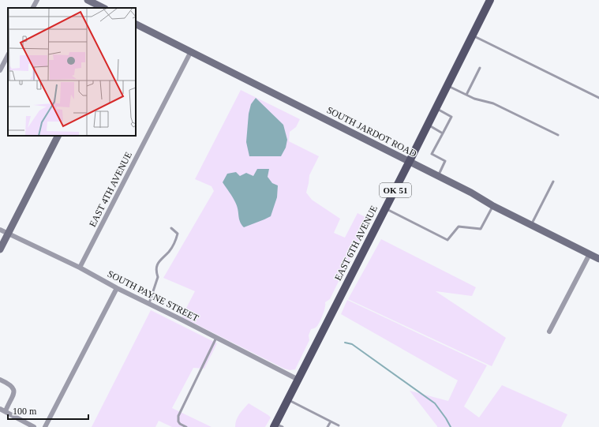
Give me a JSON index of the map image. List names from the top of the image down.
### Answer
{
  "streets": {
    "main road": ["OK 51", "EAST 6TH AVENUE"],
    "street": ["SOUTH JARDOT ROAD", "EAST 4TH AVENUE", "SOUTH PAYNE STREET"]
  },
  "crossings": [
    ["SOUTH JARDOT ROAD", "EAST 4TH AVENUE"],
    ["SOUTH JARDOT ROAD", "EAST 6TH AVENUE"],
    ["EAST 4TH AVENUE", "SOUTH PAYNE STREET"],
    ["EAST 6TH AVENUE", "SOUTH PAYNE STREET"]
  ],
  "scale_bar": "100 m"
}
